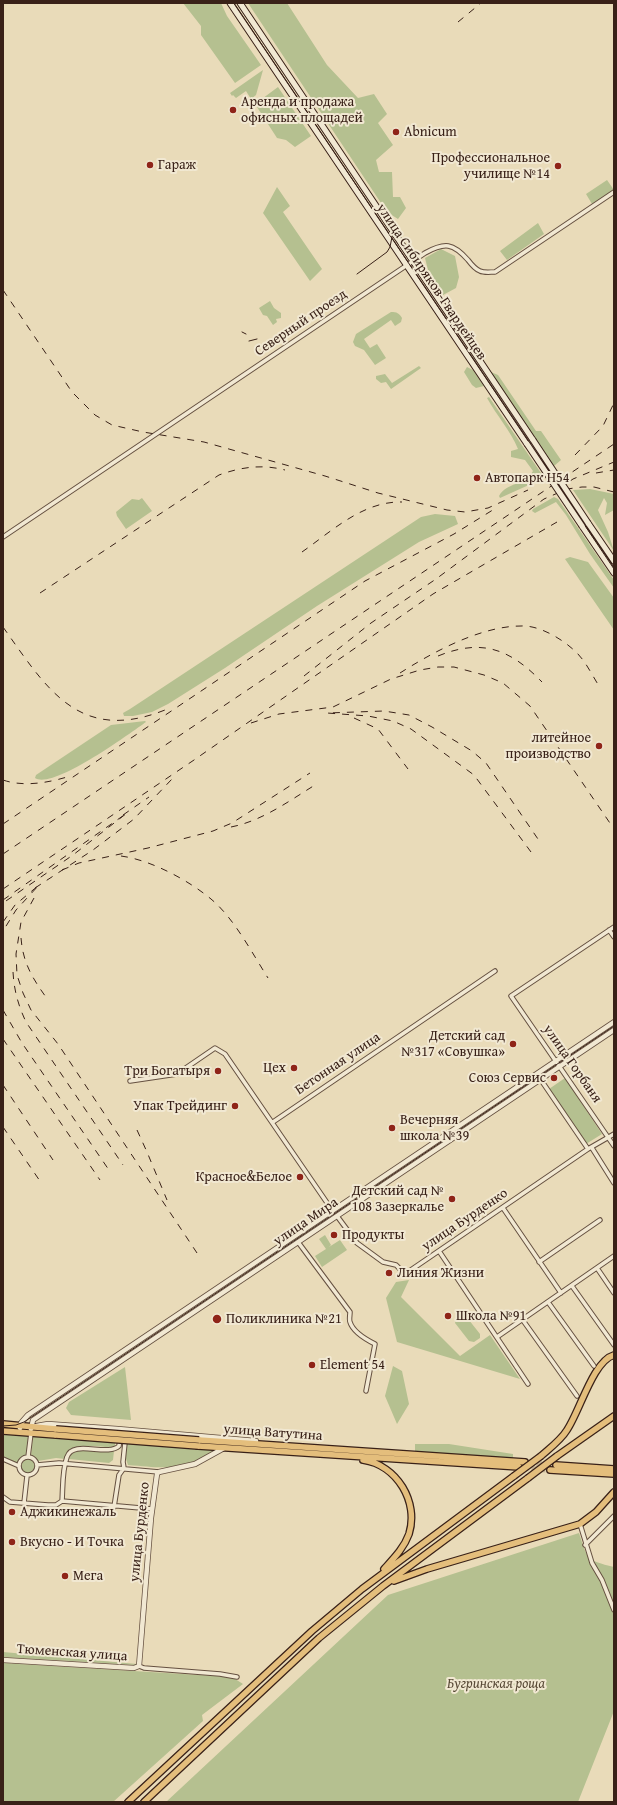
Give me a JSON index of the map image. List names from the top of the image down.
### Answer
{
  "streets": {
    "main road": ["улица Сибиряков-Гвардейцев", "улица Ватутина"],
    "street": [
      "Северный проезд",
      "Бетонная улица",
      "улица Горбаня",
      "улица Бурденко",
      "улица Мира",
      "Тюменская улица"
    ]
  },
  "crossings": [
    ["улица Сибиряков-Гвардейцев", "Северный проезд"],
    ["улица Горбаня", "улица Бурденко"],
    ["улица Горбаня", "улица Мира"],
    ["улица Бурденко", "улица Мира"],
    ["улица Бурденко", "улица Ватутина"],
    ["улица Бурденко", "Тюменская улица"],
    ["улица Мира", "улица Ватутина"]
  ],
  "parks": ["Бугринская роща"],
  "places": [
    "Аренда и продажа офисных площадей",
    "Abnicum",
    "Гараж",
    "Профессиональное училище №14",
    "Автопарк Н54",
    "литейное производство",
    "Детский сад №317 «Совушка»",
    "Цех",
    "Три Богатыря",
    "Союз Сервис",
    "Упак Трейдинг",
    "Вечерняя школа №39",
    "Красное&Белое",
    "Детский сад № 108 Зазеркалье",
    "Продукты",
    "Линия Жизни",
    "Школа №91",
    "Поликлиника №21",
    "Element 54",
    "Аджикинежаль",
    "Вкусно - И Точка",
    "Мега"
  ]
}
